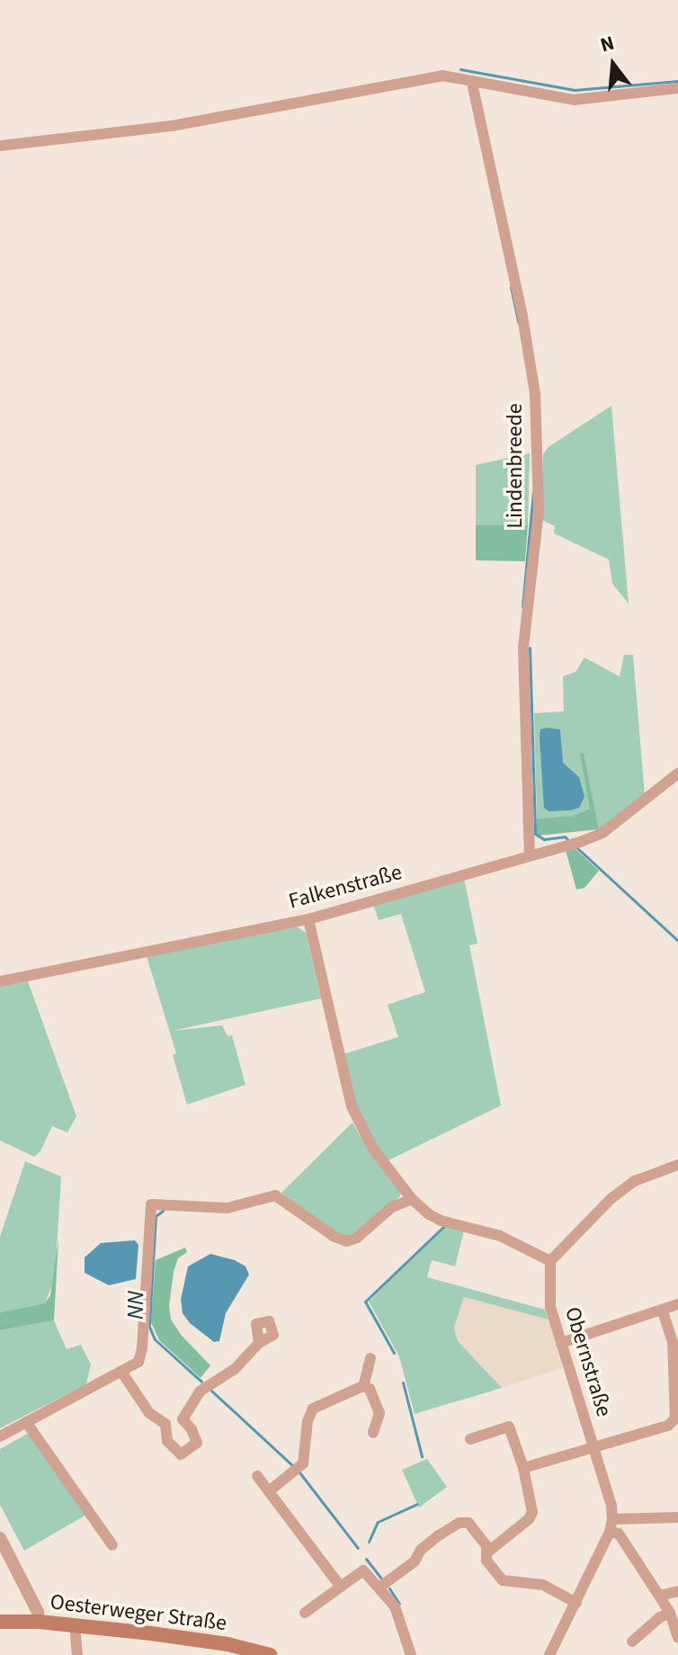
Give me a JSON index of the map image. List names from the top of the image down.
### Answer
{
  "streets": {
    "main road": ["Oesterweger Straße"],
    "street": ["Lindenbreede", "Falkenstraße", "Obernstraße"]
  },
  "crossings": [
    ["Lindenbreede", "Falkenstraße"]
  ],
  "water": ["NN"],
  "north": "top"
}
